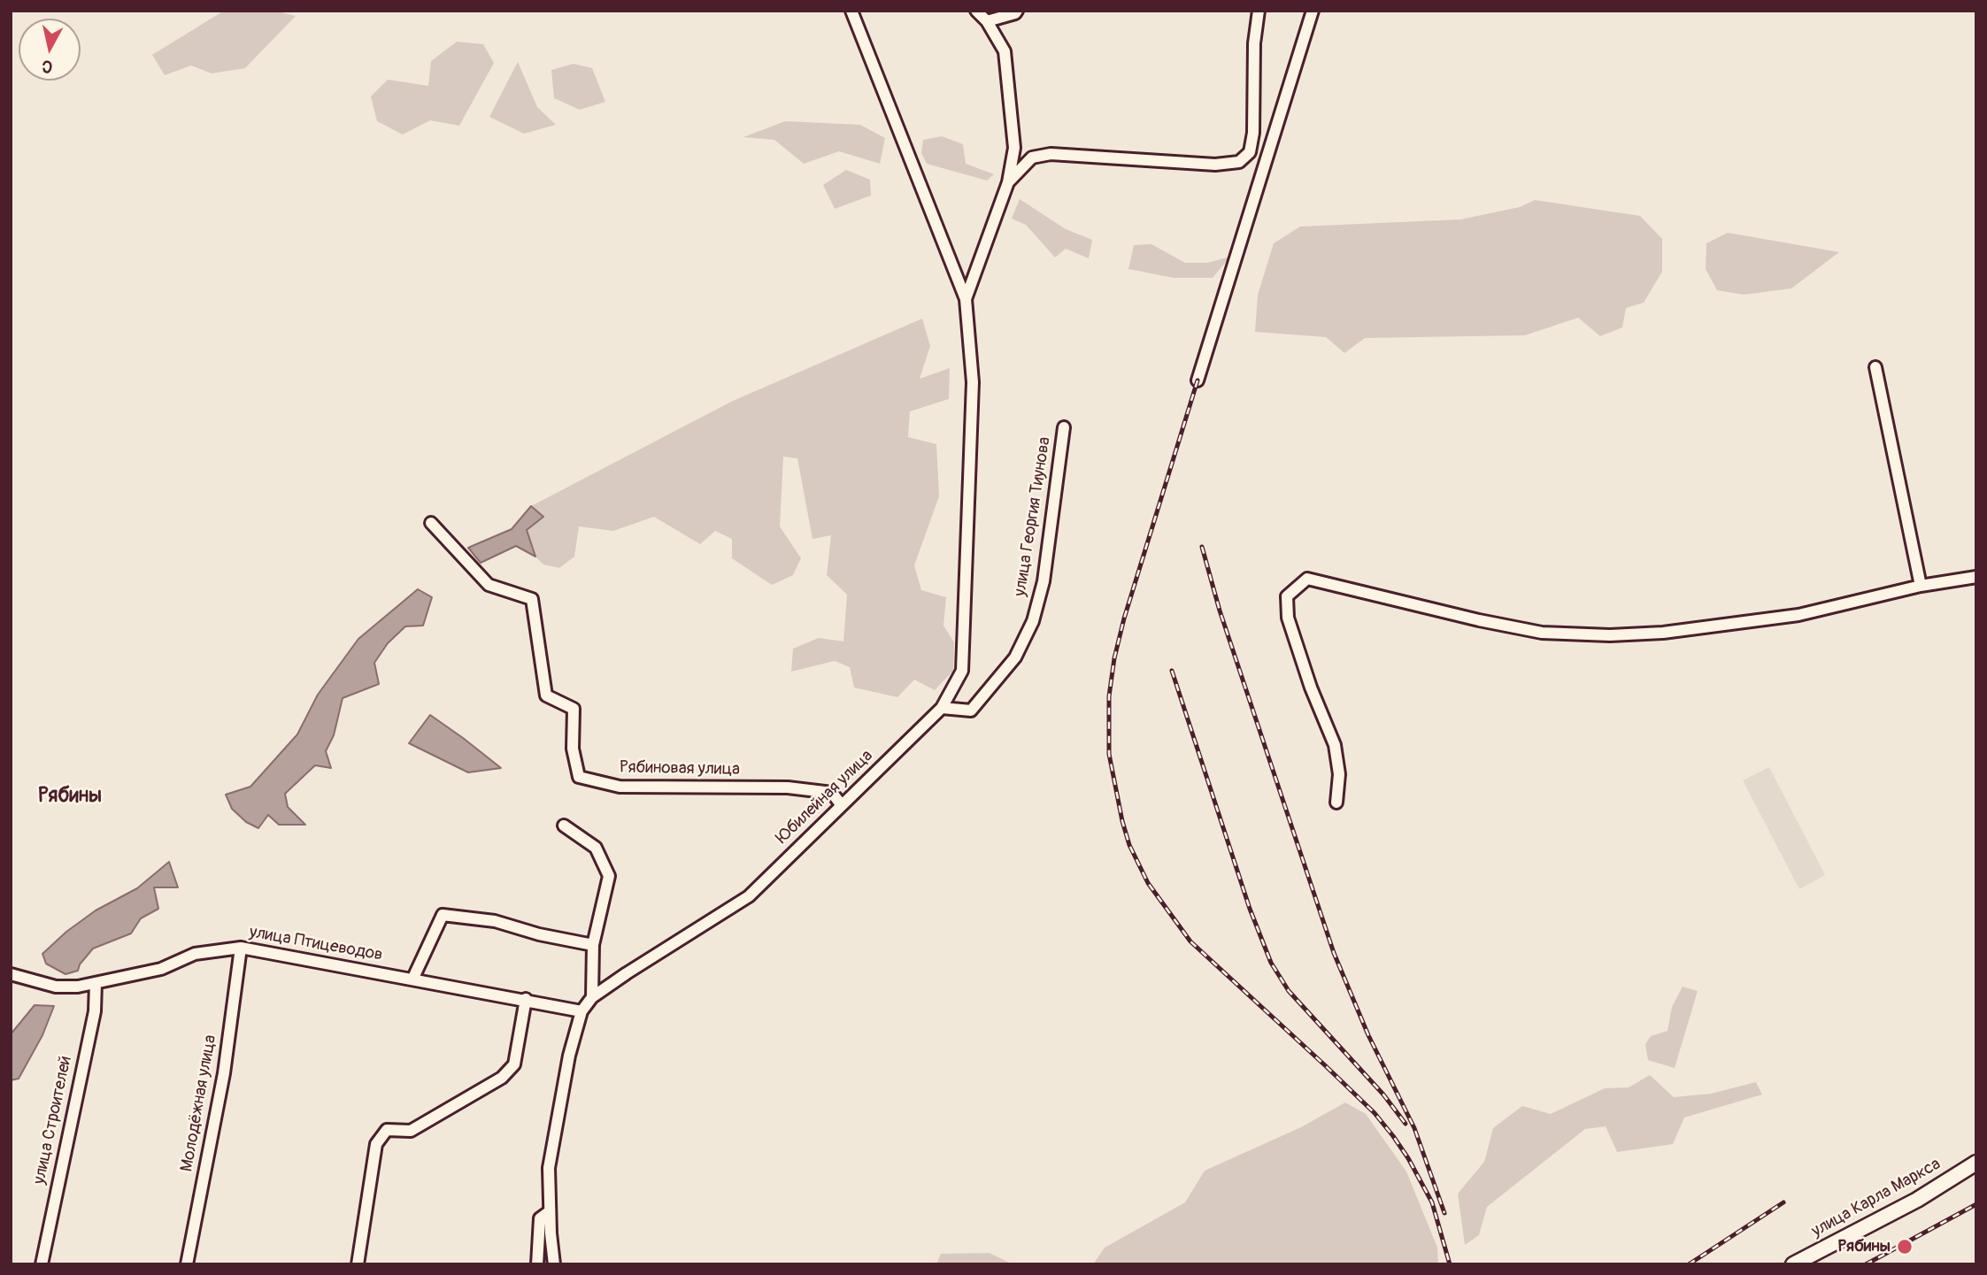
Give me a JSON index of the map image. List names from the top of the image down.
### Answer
{
  "streets": {
    "main road": ["улица Карла Маркса"],
    "street": [
      "улица Георгия Тиунова",
      "Рябиновая улица",
      "Юбилейная улица",
      "улица Птицеводов",
      "Молодёжная улица",
      "улица Строителей"
    ]
  },
  "crossings": [
    ["улица Георгия Тиунова", "Юбилейная улица"],
    ["Рябиновая улица", "Юбилейная улица"],
    ["Юбилейная улица", "улица Птицеводов"],
    ["улица Птицеводов", "Молодёжная улица"],
    ["улица Птицеводов", "улица Строителей"]
  ],
  "districts": ["Рябины"],
  "places": ["Рябины"],
  "north": "bottom"
}
